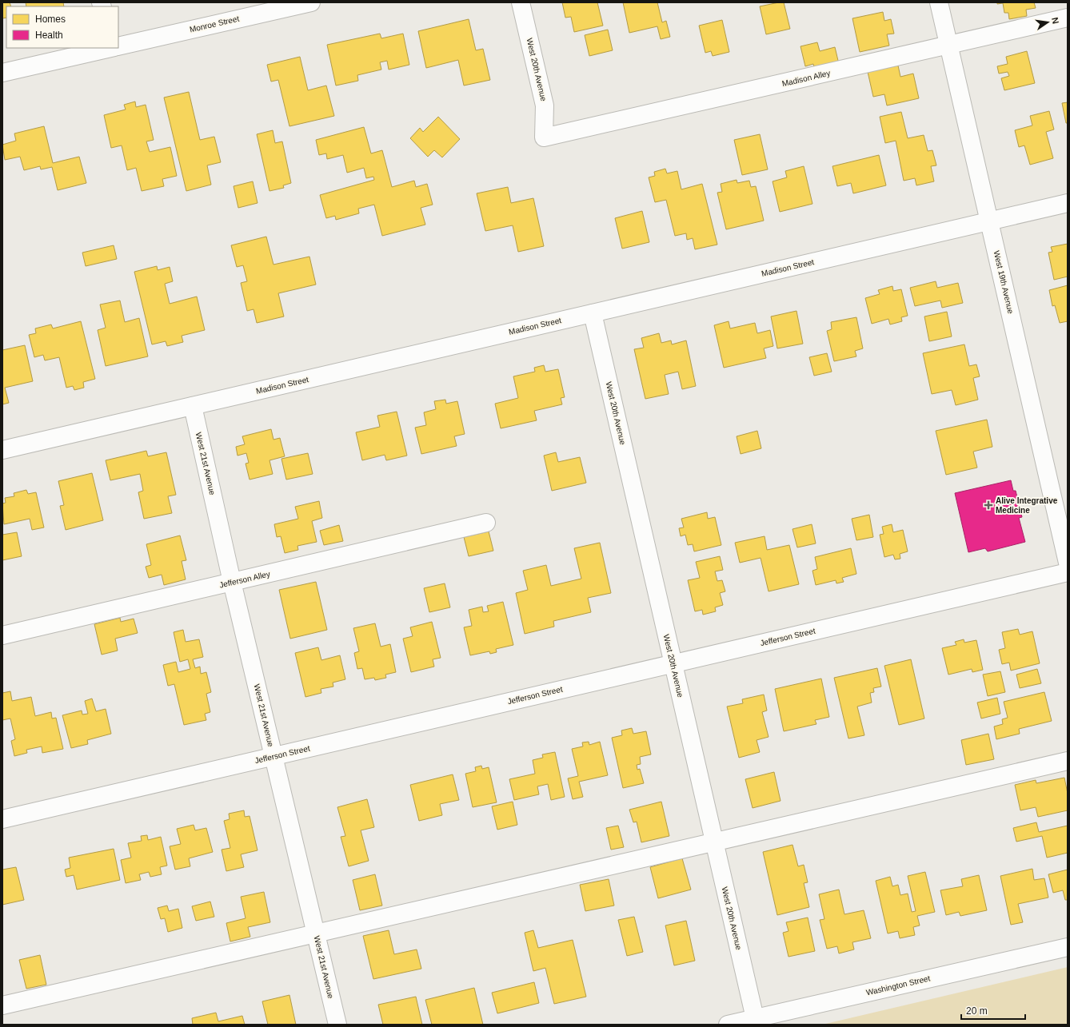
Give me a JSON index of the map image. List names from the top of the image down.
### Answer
{
  "streets": {
    "street": [
      "Monroe Street",
      "West 20th Avenue",
      "Madison Alley",
      "Madison Street",
      "West 19th Avenue",
      "West 21st Avenue",
      "Jefferson Alley",
      "Jefferson Street",
      "Washington Street"
    ]
  },
  "crossings": [
    ["West 20th Avenue", "Madison Alley"],
    ["West 20th Avenue", "Madison Street"],
    ["West 20th Avenue", "Jefferson Street"],
    ["West 20th Avenue", "Washington Street"],
    ["Madison Alley", "West 19th Avenue"],
    ["Madison Street", "West 19th Avenue"],
    ["Madison Street", "West 21st Avenue"],
    ["West 21st Avenue", "Jefferson Alley"],
    ["West 21st Avenue", "Jefferson Street"]
  ],
  "places": {
    "health": ["Alive Integrative Medicine"]
  },
  "legend": ["Homes", "Health"],
  "scale_bar": "20 m",
  "north": "right"
}
